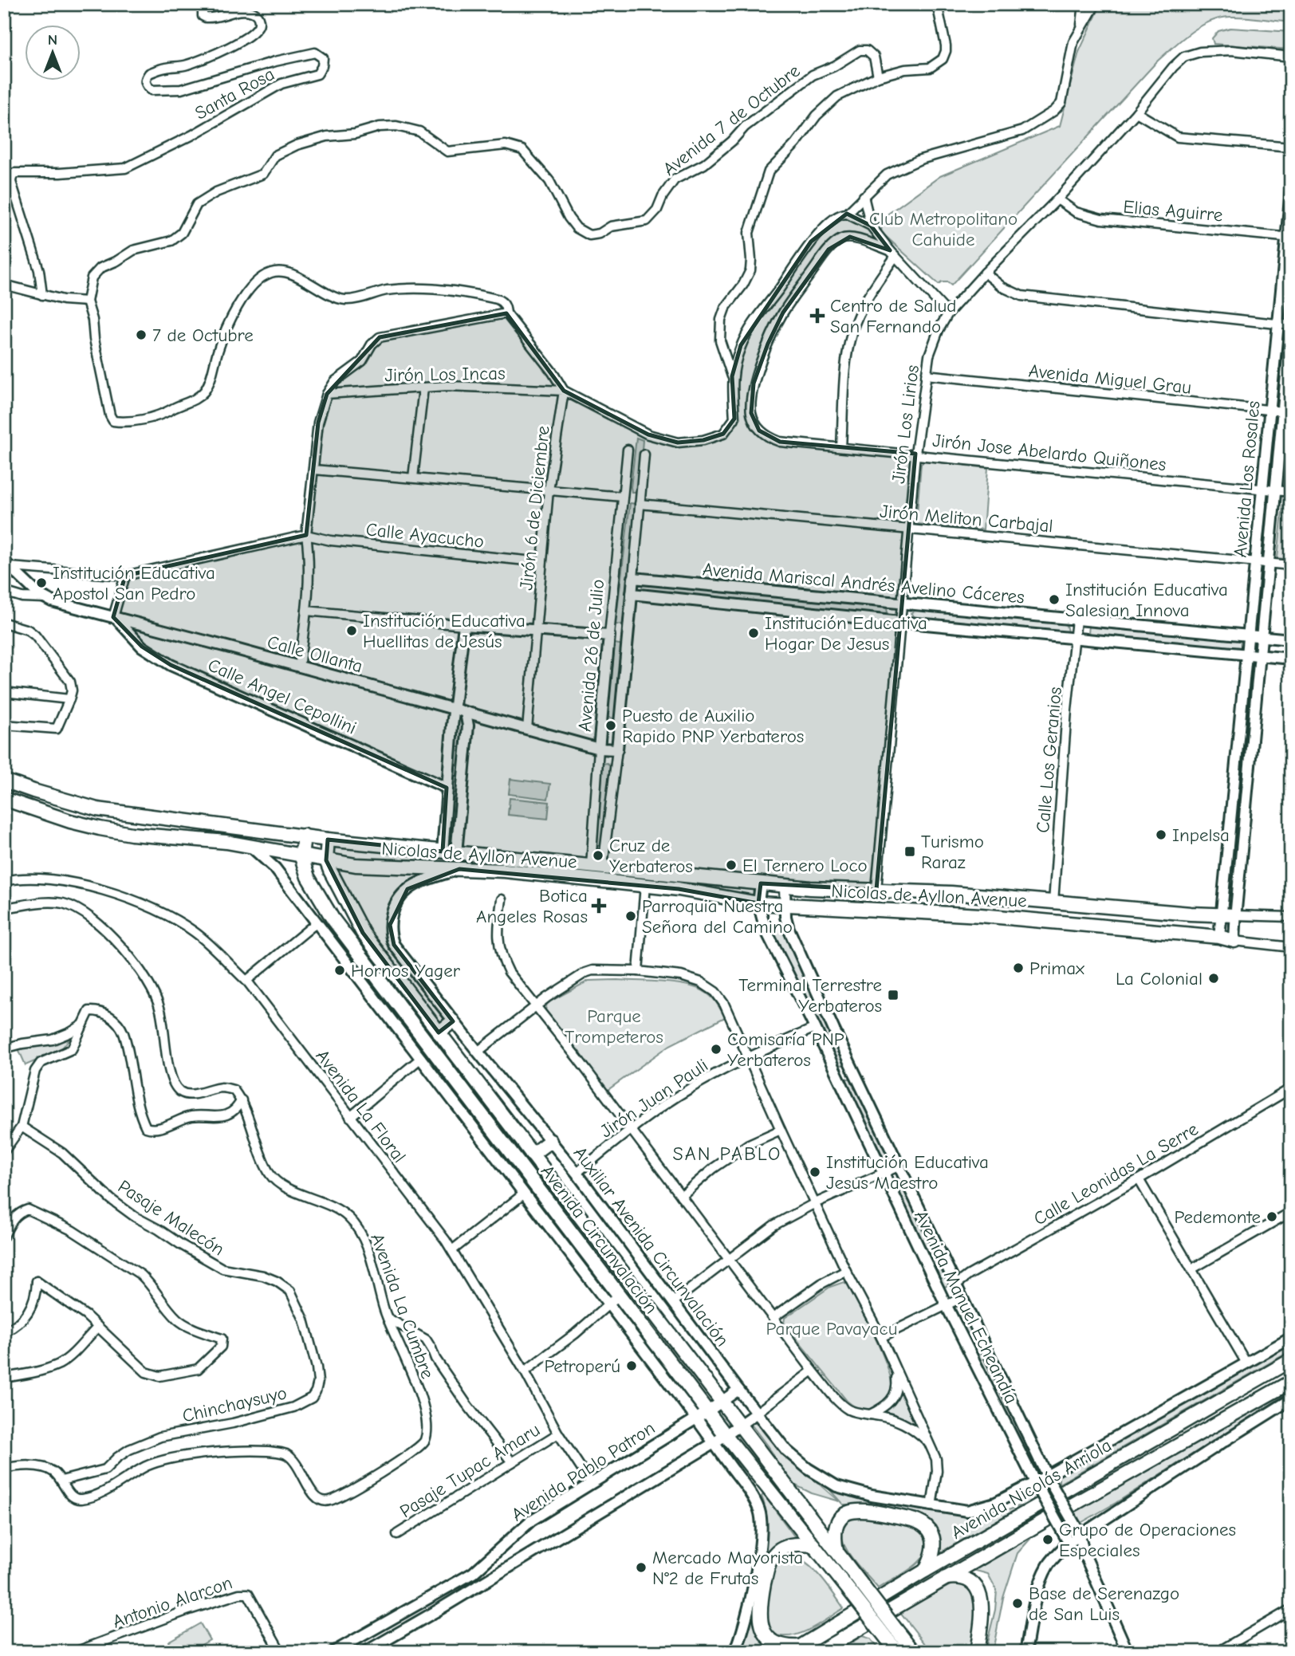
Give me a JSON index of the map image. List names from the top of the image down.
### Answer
{
  "streets": {
    "main road": ["Nicolas de Ayllon Avenue", "Avenida Circunvalación", "Avenida Nicolás Arriola"],
    "street": [
      "Santa Rosa",
      "Avenida 7 de Octubre",
      "Elias Aguirre",
      "Jirón Los Incas",
      "Avenida Miguel Grau",
      "Jirón Los Lirios",
      "Jirón Jose Abelardo Quiñones",
      "Avenida Los Rosales",
      "Jirón 6 de Diciembre",
      "Jirón Meliton Carbajal",
      "Calle Ayacucho",
      "Avenida Mariscal Andrés Avelino Cáceres",
      "Calle Ollanta",
      "Avenida 26 de Julio",
      "Calle Angel Cepollini",
      "Calle Los Geranios",
      "Jirón Juan Pauli",
      "Avenida La Floral",
      "Calle Leonidas La Serre",
      "Pasaje Malecón",
      "Auxiliar Avenida Circunvalación",
      "Avenida La Cumbre",
      "Avenida Manuel Echeandía",
      "Chinchaysuyo",
      "Pasaje Tupac Amaru",
      "Avenida Pablo Patron",
      "Antonio Alarcon"
    ]
  },
  "crossings": [
    ["Elias Aguirre", "Jirón Los Lirios"],
    ["Elias Aguirre", "Avenida Los Rosales"],
    ["Jirón Los Incas", "Jirón 6 de Diciembre"],
    ["Avenida Miguel Grau", "Jirón Los Lirios"],
    ["Avenida Miguel Grau", "Avenida Los Rosales"],
    ["Jirón Los Lirios", "Jirón Jose Abelardo Quiñones"],
    ["Jirón Los Lirios", "Jirón Meliton Carbajal"],
    ["Jirón Los Lirios", "Avenida Mariscal Andrés Avelino Cáceres"],
    ["Jirón Los Lirios", "Nicolas de Ayllon Avenue"],
    ["Jirón Jose Abelardo Quiñones", "Avenida Los Rosales"],
    ["Avenida Los Rosales", "Jirón Meliton Carbajal"],
    ["Avenida Los Rosales", "Avenida Mariscal Andrés Avelino Cáceres"],
    ["Avenida Los Rosales", "Nicolas de Ayllon Avenue"],
    ["Jirón 6 de Diciembre", "Calle Ayacucho"],
    ["Jirón 6 de Diciembre", "Calle Ollanta"],
    ["Jirón Meliton Carbajal", "Avenida 26 de Julio"],
    ["Avenida Mariscal Andrés Avelino Cáceres", "Avenida 26 de Julio"],
    ["Avenida Mariscal Andrés Avelino Cáceres", "Calle Los Geranios"],
    ["Calle Ollanta", "Avenida 26 de Julio"],
    ["Calle Ollanta", "Calle Angel Cepollini"],
    ["Avenida 26 de Julio", "Nicolas de Ayllon Avenue"],
    ["Calle Los Geranios", "Nicolas de Ayllon Avenue"],
    ["Nicolas de Ayllon Avenue", "Avenida Circunvalación"],
    ["Nicolas de Ayllon Avenue", "Auxiliar Avenida Circunvalación"],
    ["Nicolas de Ayllon Avenue", "Avenida Manuel Echeandía"],
    ["Jirón Juan Pauli", "Auxiliar Avenida Circunvalación"],
    ["Jirón Juan Pauli", "Avenida Manuel Echeandía"],
    ["Avenida La Floral", "Pasaje Tupac Amaru"],
    ["Avenida La Floral", "Avenida Pablo Patron"],
    ["Calle Leonidas La Serre", "Avenida Manuel Echeandía"],
    ["Pasaje Malecón", "Chinchaysuyo"],
    ["Avenida Circunvalación", "Avenida Pablo Patron"],
    ["Auxiliar Avenida Circunvalación", "Avenida Manuel Echeandía"],
    ["Auxiliar Avenida Circunvalación", "Avenida Pablo Patron"],
    ["Avenida La Cumbre", "Chinchaysuyo"]
  ],
  "districts": ["SAN PABLO"],
  "parks": ["Club Metropolitano Cahuide", "Parque Trompeteros", "Parque Pavayacu"],
  "places": {
    "health": ["Centro de Salud San Fernando", "Botica Angeles Rosas"],
    "other": [
      "7 de Octubre",
      "Institución Educativa Apostol San Pedro",
      "Institución Educativa Salesian Innova",
      "Institución Educativa Huellitas de Jesús",
      "Institución Educativa Hogar De Jesus",
      "Puesto de Auxilio Rapido PNP Yerbateros",
      "Inpelsa",
      "Cruz de Yerbateros",
      "El Ternero Loco",
      "Parroquia Nuestra Señora del Camino",
      "Primax",
      "Hornos Yager",
      "La Colonial",
      "Comisaría PNP Yerbateros",
      "Institución Educativa Jesus Maestro",
      "Pedemonte",
      "Petroperú",
      "Grupo de Operaciones Especiales",
      "Mercado Mayorista N°2 de Frutas",
      "Base de Serenazgo de San Luis"
    ],
    "transit": ["Turismo Raraz", "Terminal Terrestre Yerbateros"]
  },
  "north": "top"
}
